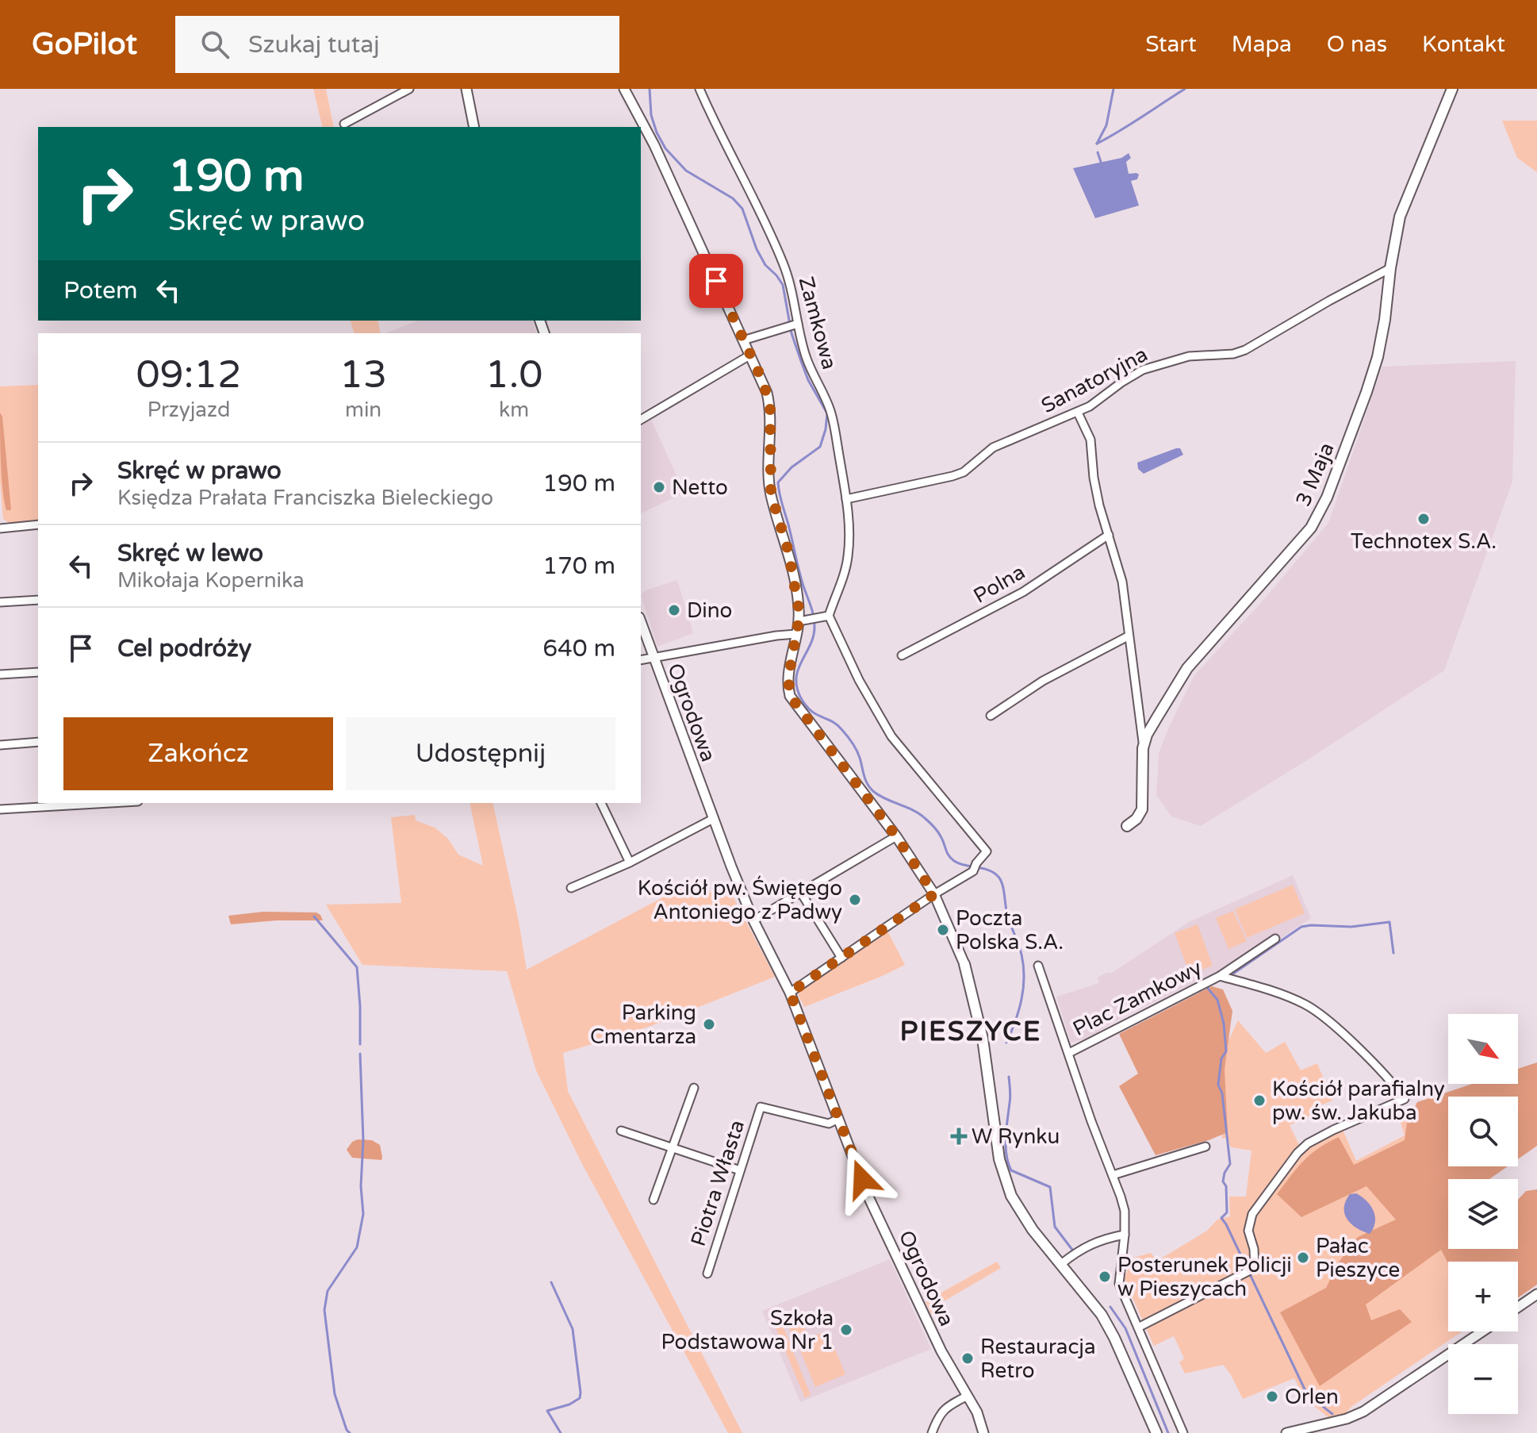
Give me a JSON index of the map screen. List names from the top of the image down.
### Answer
{
  "streets": {
    "main road": ["3 Maja"],
    "street": [
      "Zamkowa",
      "Sanatoryjna",
      "Polna",
      "Ogrodowa",
      "Plac Zamkowy",
      "Piotra Własta"
    ]
  },
  "crossings": [
    ["Zamkowa", "Sanatoryjna"],
    ["Sanatoryjna", "3 Maja"],
    ["Ogrodowa", "Piotra Własta"]
  ],
  "districts": ["PIESZYCE"],
  "places": {
    "other": [
      "Netto",
      "Technotex S.A.",
      "Dino",
      "Kościół pw. Świętego Antoniego z Padwy",
      "Poczta Polska S.A.",
      "Parking Cmentarza",
      "Kościół parafialny pw. św. Jakuba",
      "Pałac Pieszyce",
      "Posterunek Policji w Pieszycach",
      "Szkoła Podstawowa Nr 1",
      "Restauracja Retro",
      "Orlen"
    ],
    "health": ["W Rynku"]
  },
  "north": "bottom right",
  "page": {
    "header": "GoPilot",
    "search": "Szukaj tutaj",
    "nav": [
      "Start",
      "Mapa",
      "O nas",
      "Kontakt"
    ],
    "turn": ["190 m", "Skręć w prawo"],
    "then": "Potem",
    "eta": [
      "09:12",
      "Przyjazd",
      "13",
      "min",
      "1.0",
      "km"
    ],
    "list": [
      {
        "name": "Skręć w prawo",
        "note": "Księdza Prałata Franciszka Bieleckiego",
        "value": "190 m"
      },
      {
        "name": "Skręć w lewo",
        "note": "Mikołaja Kopernika",
        "value": "170 m"
      },
      {
        "name": "Cel podróży",
        "value": "640 m"
      }
    ],
    "buttons": ["Zakończ", "Udostępnij"],
    "map_buttons": ["+", "−"]
  }
}
